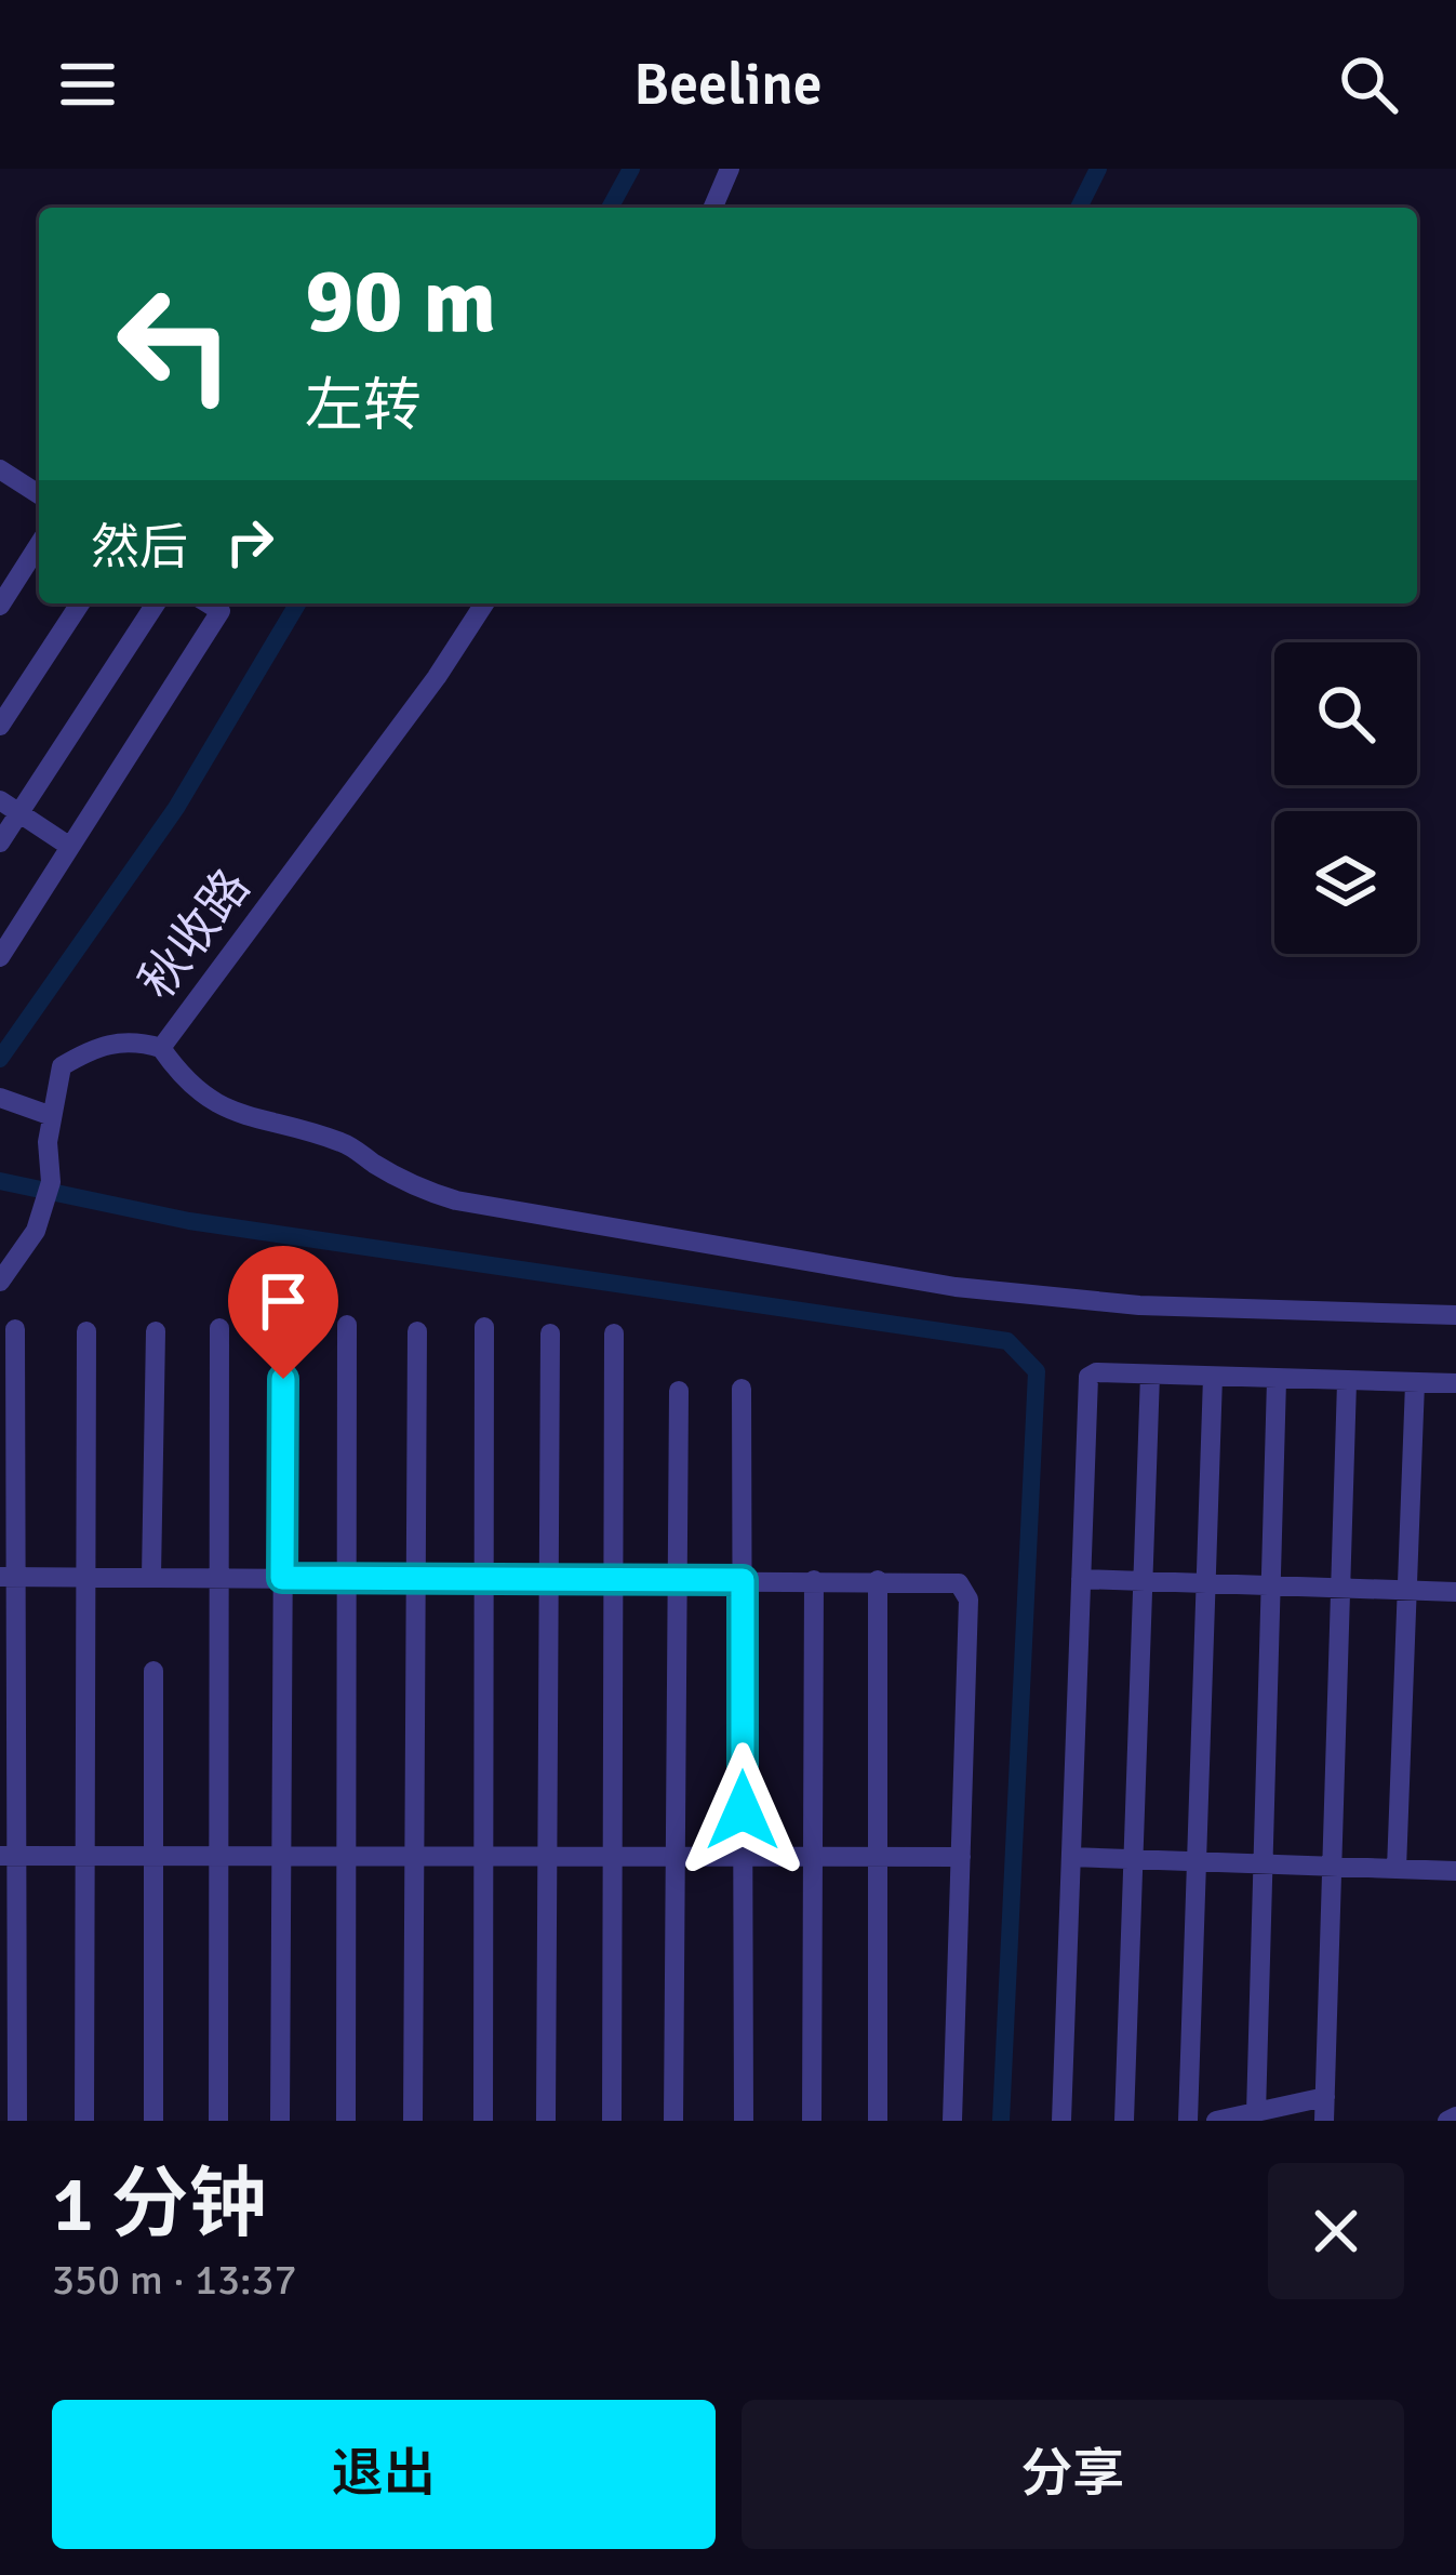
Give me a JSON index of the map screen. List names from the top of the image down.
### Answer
{
  "streets": {
    "street": ["秋收路"]
  },
  "page": {
    "header": "Beeline",
    "turn": ["90 m", "左转"],
    "then": "然后",
    "heading": ["1 分钟", "350 m · 13:37"],
    "buttons": ["退出", "分享"]
  }
}
